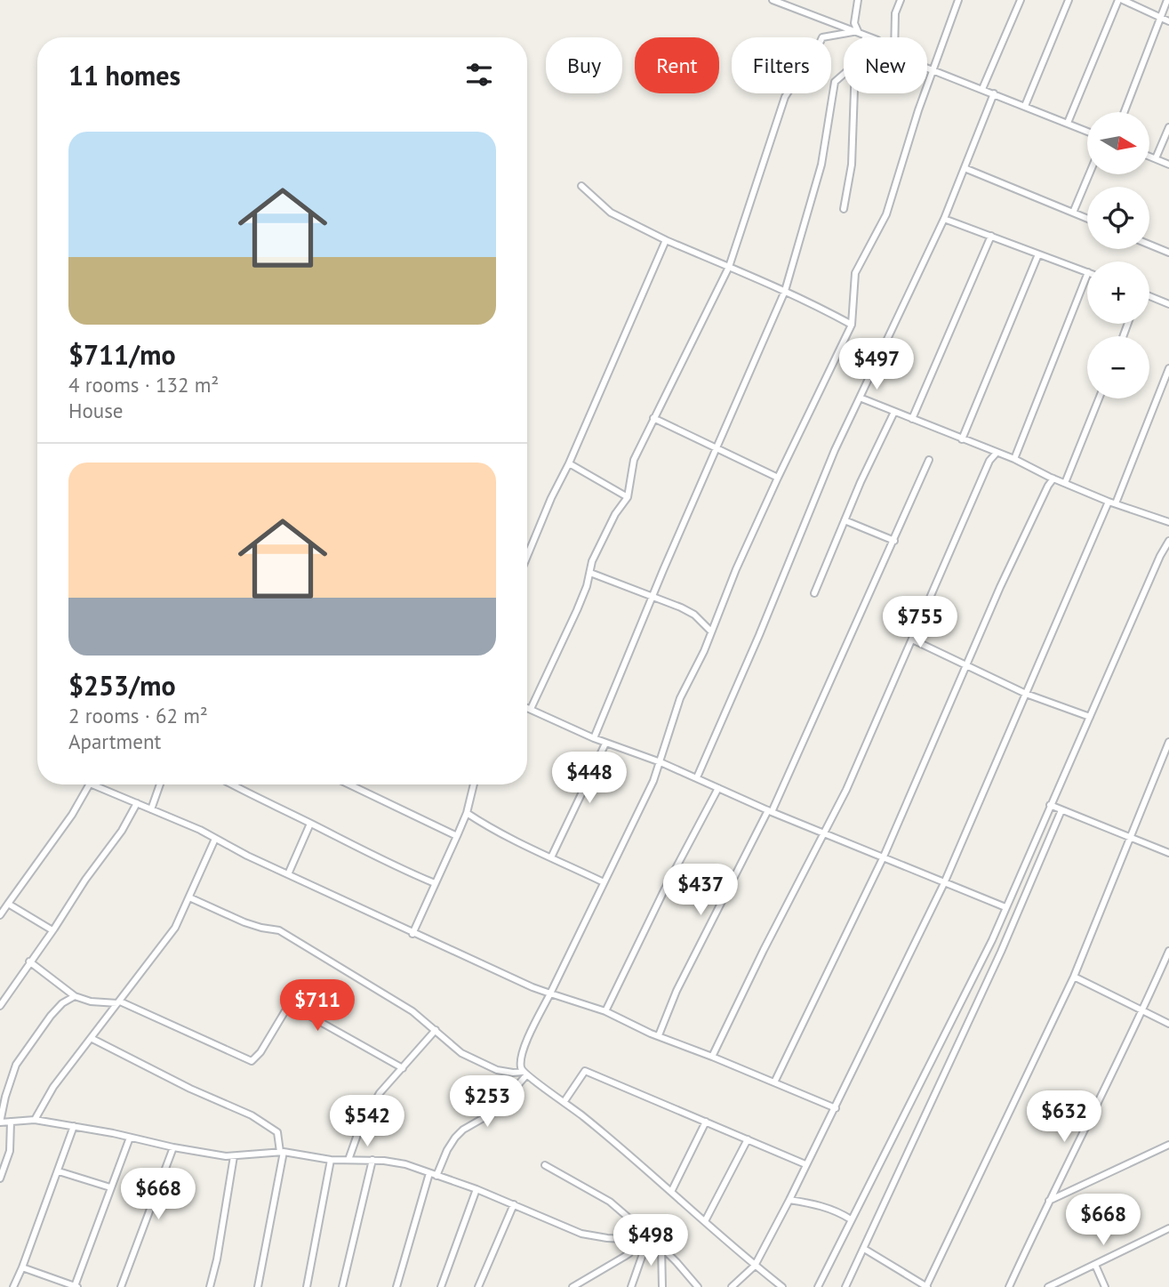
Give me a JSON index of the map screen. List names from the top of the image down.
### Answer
{
  "north": "right",
  "page": {
    "chip": [
      "Buy",
      "Rent",
      "Filters",
      "New"
    ],
    "heading": "11 homes",
    "map_buttons": ["+", "−"],
    "list": [
      {
        "name": "$711/mo",
        "note": "4 rooms · 132 m² · House"
      },
      {
        "name": "$253/mo",
        "note": "2 rooms · 62 m² · Apartment"
      }
    ],
    "price": [
      "$497",
      "$755",
      "$448",
      "$437",
      "$711",
      "$253",
      "$632",
      "$542",
      "$668",
      "$668",
      "$498"
    ]
  }
}
